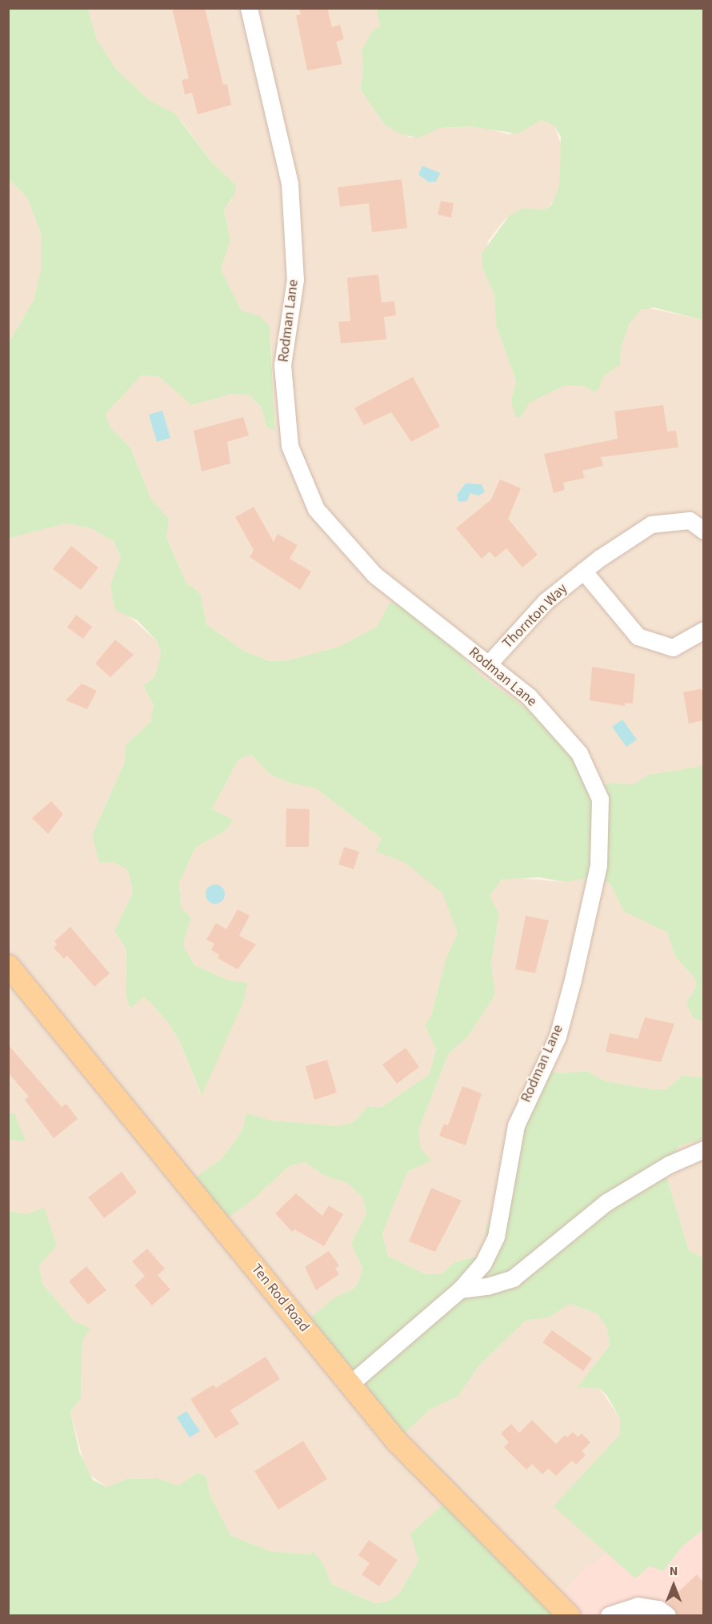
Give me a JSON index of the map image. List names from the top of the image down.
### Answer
{
  "streets": {
    "main road": ["Ten Rod Road"],
    "street": ["Rodman Lane", "Thornton Way"]
  },
  "crossings": [
    ["Rodman Lane", "Thornton Way"],
    ["Rodman Lane", "Ten Rod Road"]
  ],
  "north": "top"
}
